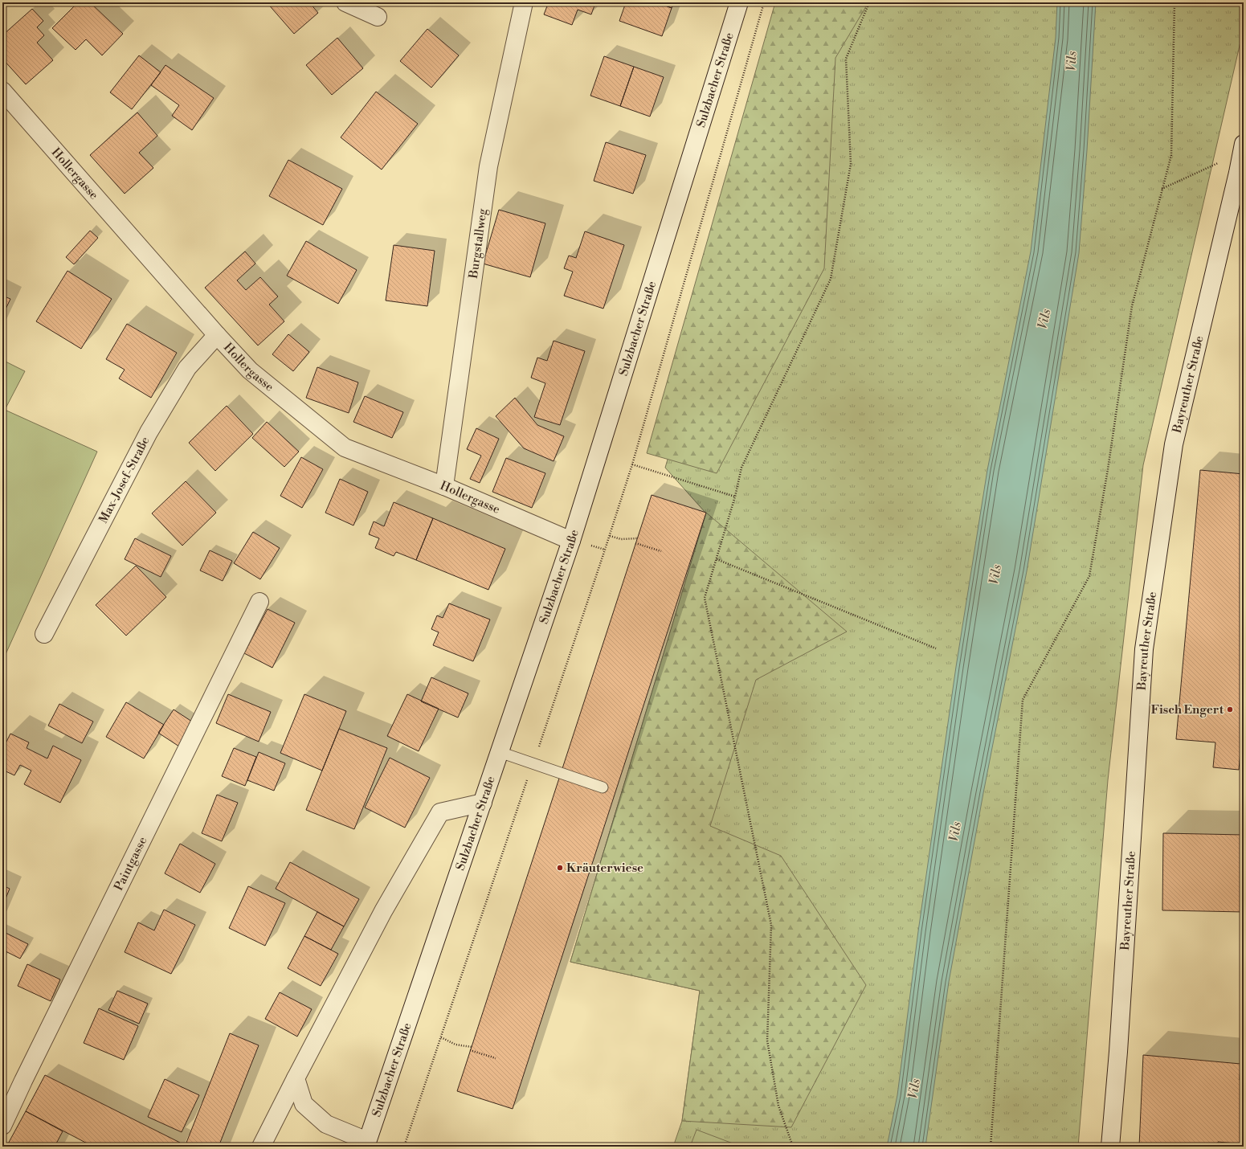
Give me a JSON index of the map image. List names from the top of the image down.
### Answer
{
  "streets": {
    "street": [
      "Sulzbacher Straße",
      "Hollergasse",
      "Burgstallweg",
      "Bayreuther Straße",
      "Max-Josef-Straße",
      "Paintgasse"
    ]
  },
  "crossings": [
    ["Sulzbacher Straße", "Hollergasse"],
    ["Hollergasse", "Burgstallweg"],
    ["Hollergasse", "Max-Josef-Straße"]
  ],
  "water": ["Vils"],
  "places": ["Fisch Engert", "Kräuterwiese"]
}
